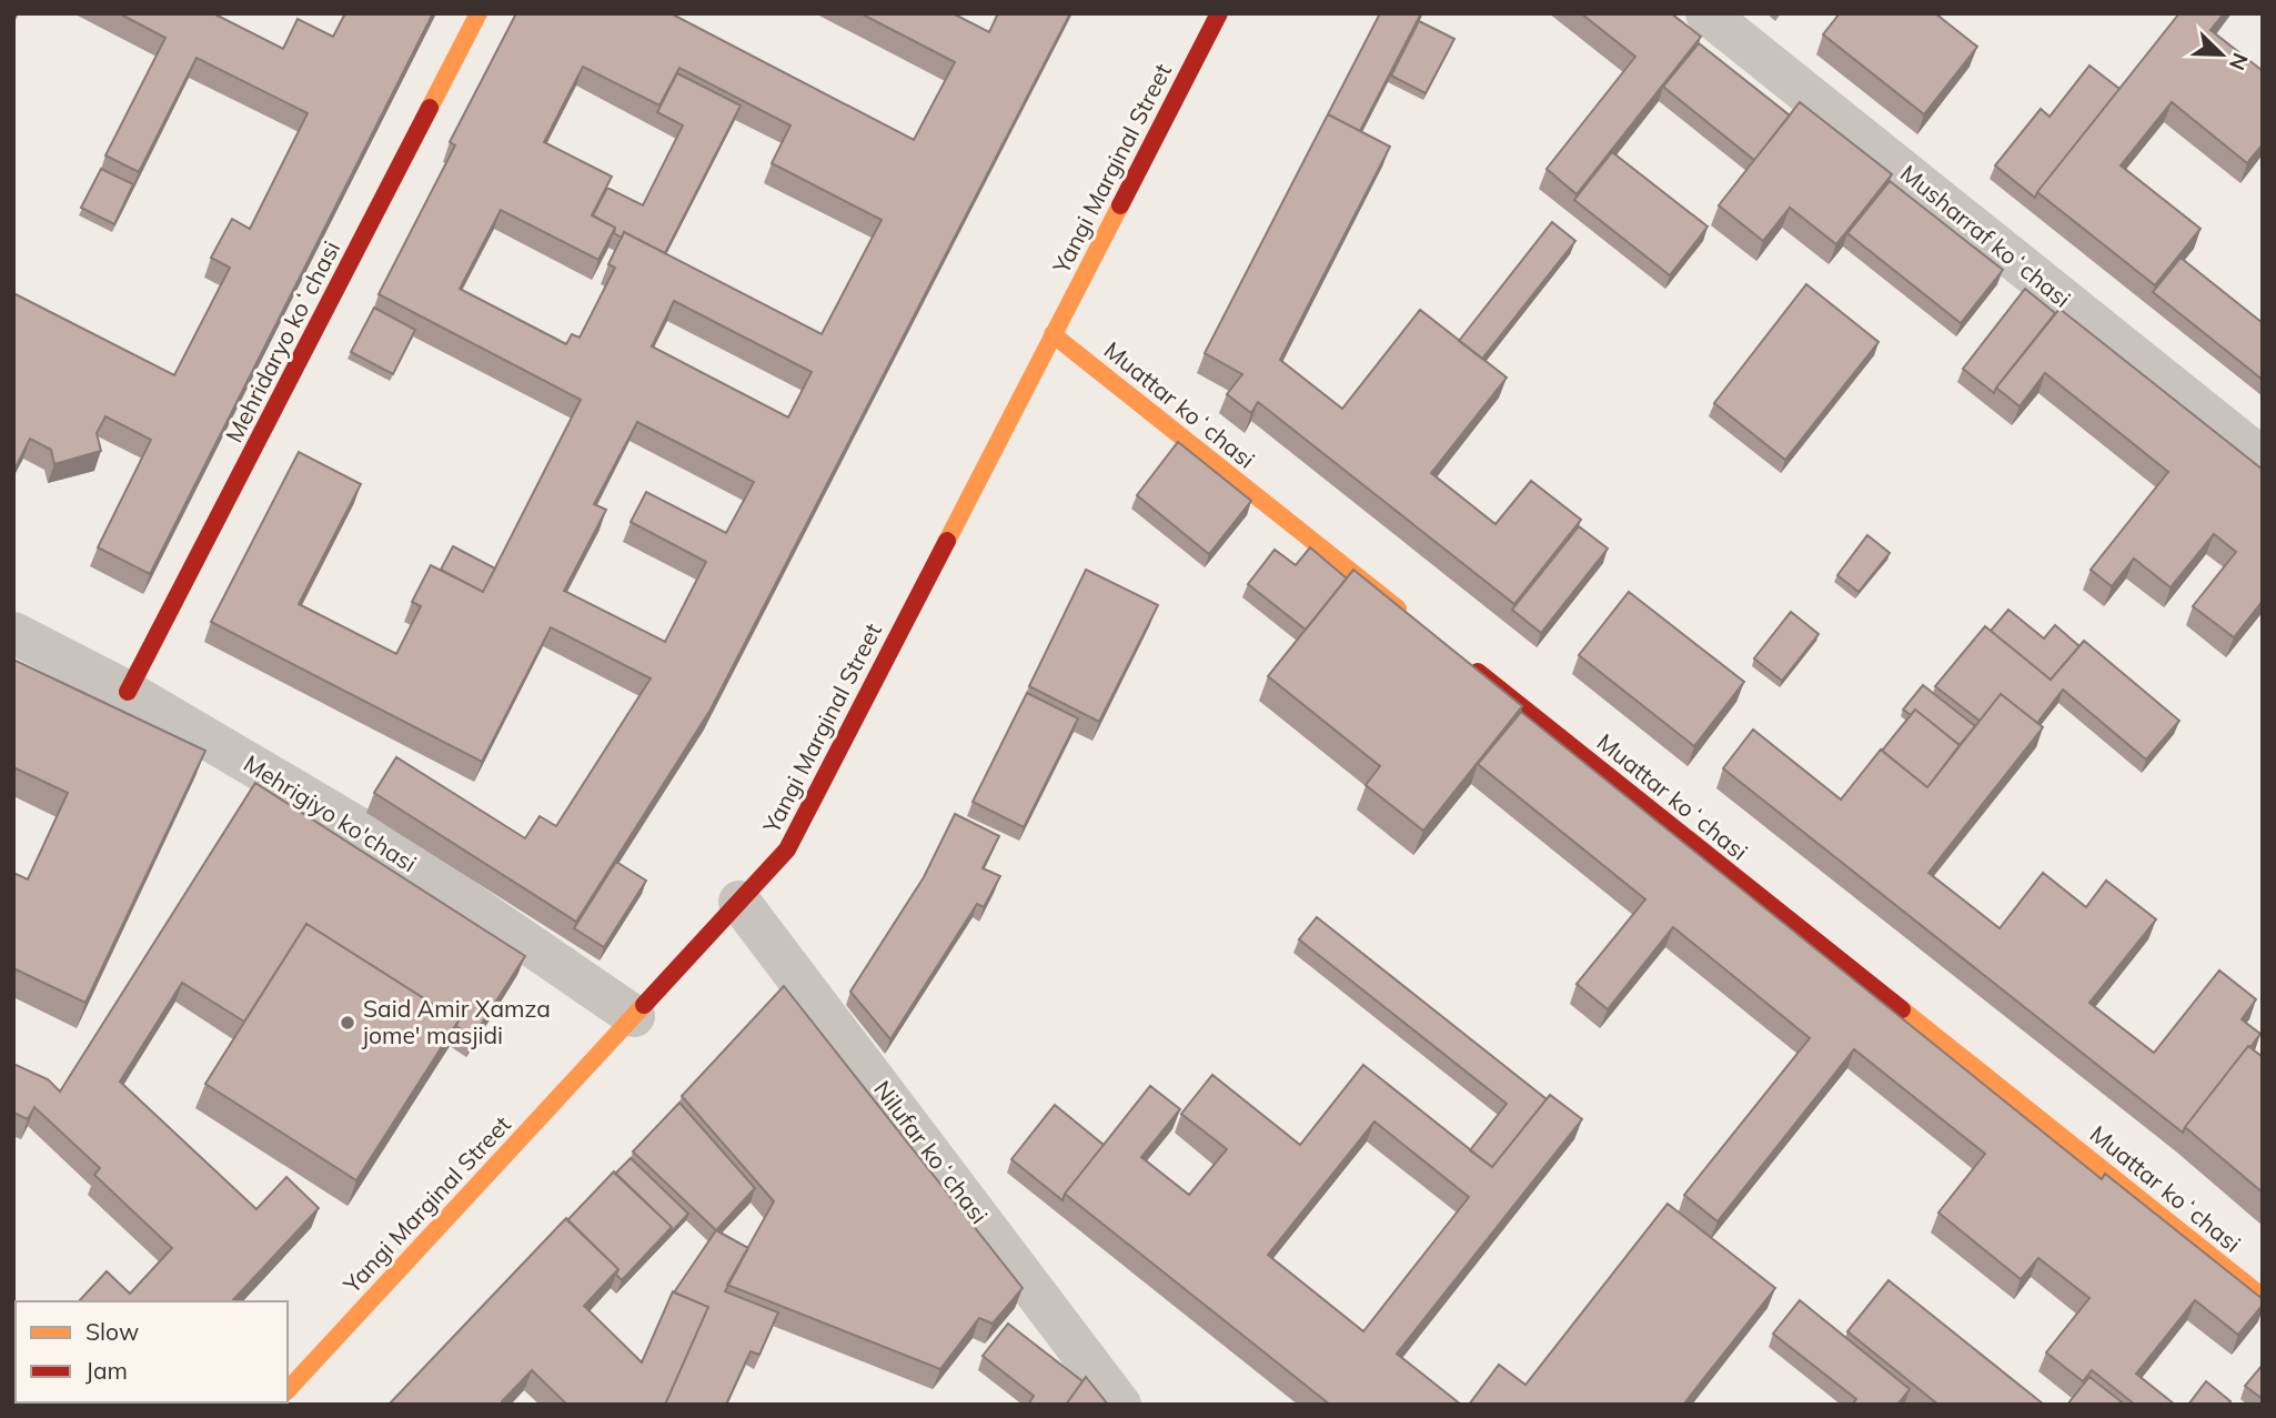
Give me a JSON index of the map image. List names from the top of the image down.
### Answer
{
  "streets": {
    "street": [
      "Yangi Marginal Street",
      "Musharraf koʻchasi",
      "Mehridaryo koʻchasi",
      "Muattar koʻchasi",
      "Mehrigiyo ko'chasi",
      "Nilufar koʻchasi"
    ]
  },
  "crossings": [
    ["Yangi Marginal Street", "Muattar koʻchasi"],
    ["Yangi Marginal Street", "Mehrigiyo ko'chasi"],
    ["Yangi Marginal Street", "Nilufar koʻchasi"],
    ["Mehridaryo koʻchasi", "Mehrigiyo ko'chasi"]
  ],
  "places": ["Said Amir Xamza jome' masjidi"],
  "legend": ["Slow", "Jam"],
  "north": "bottom right"
}
